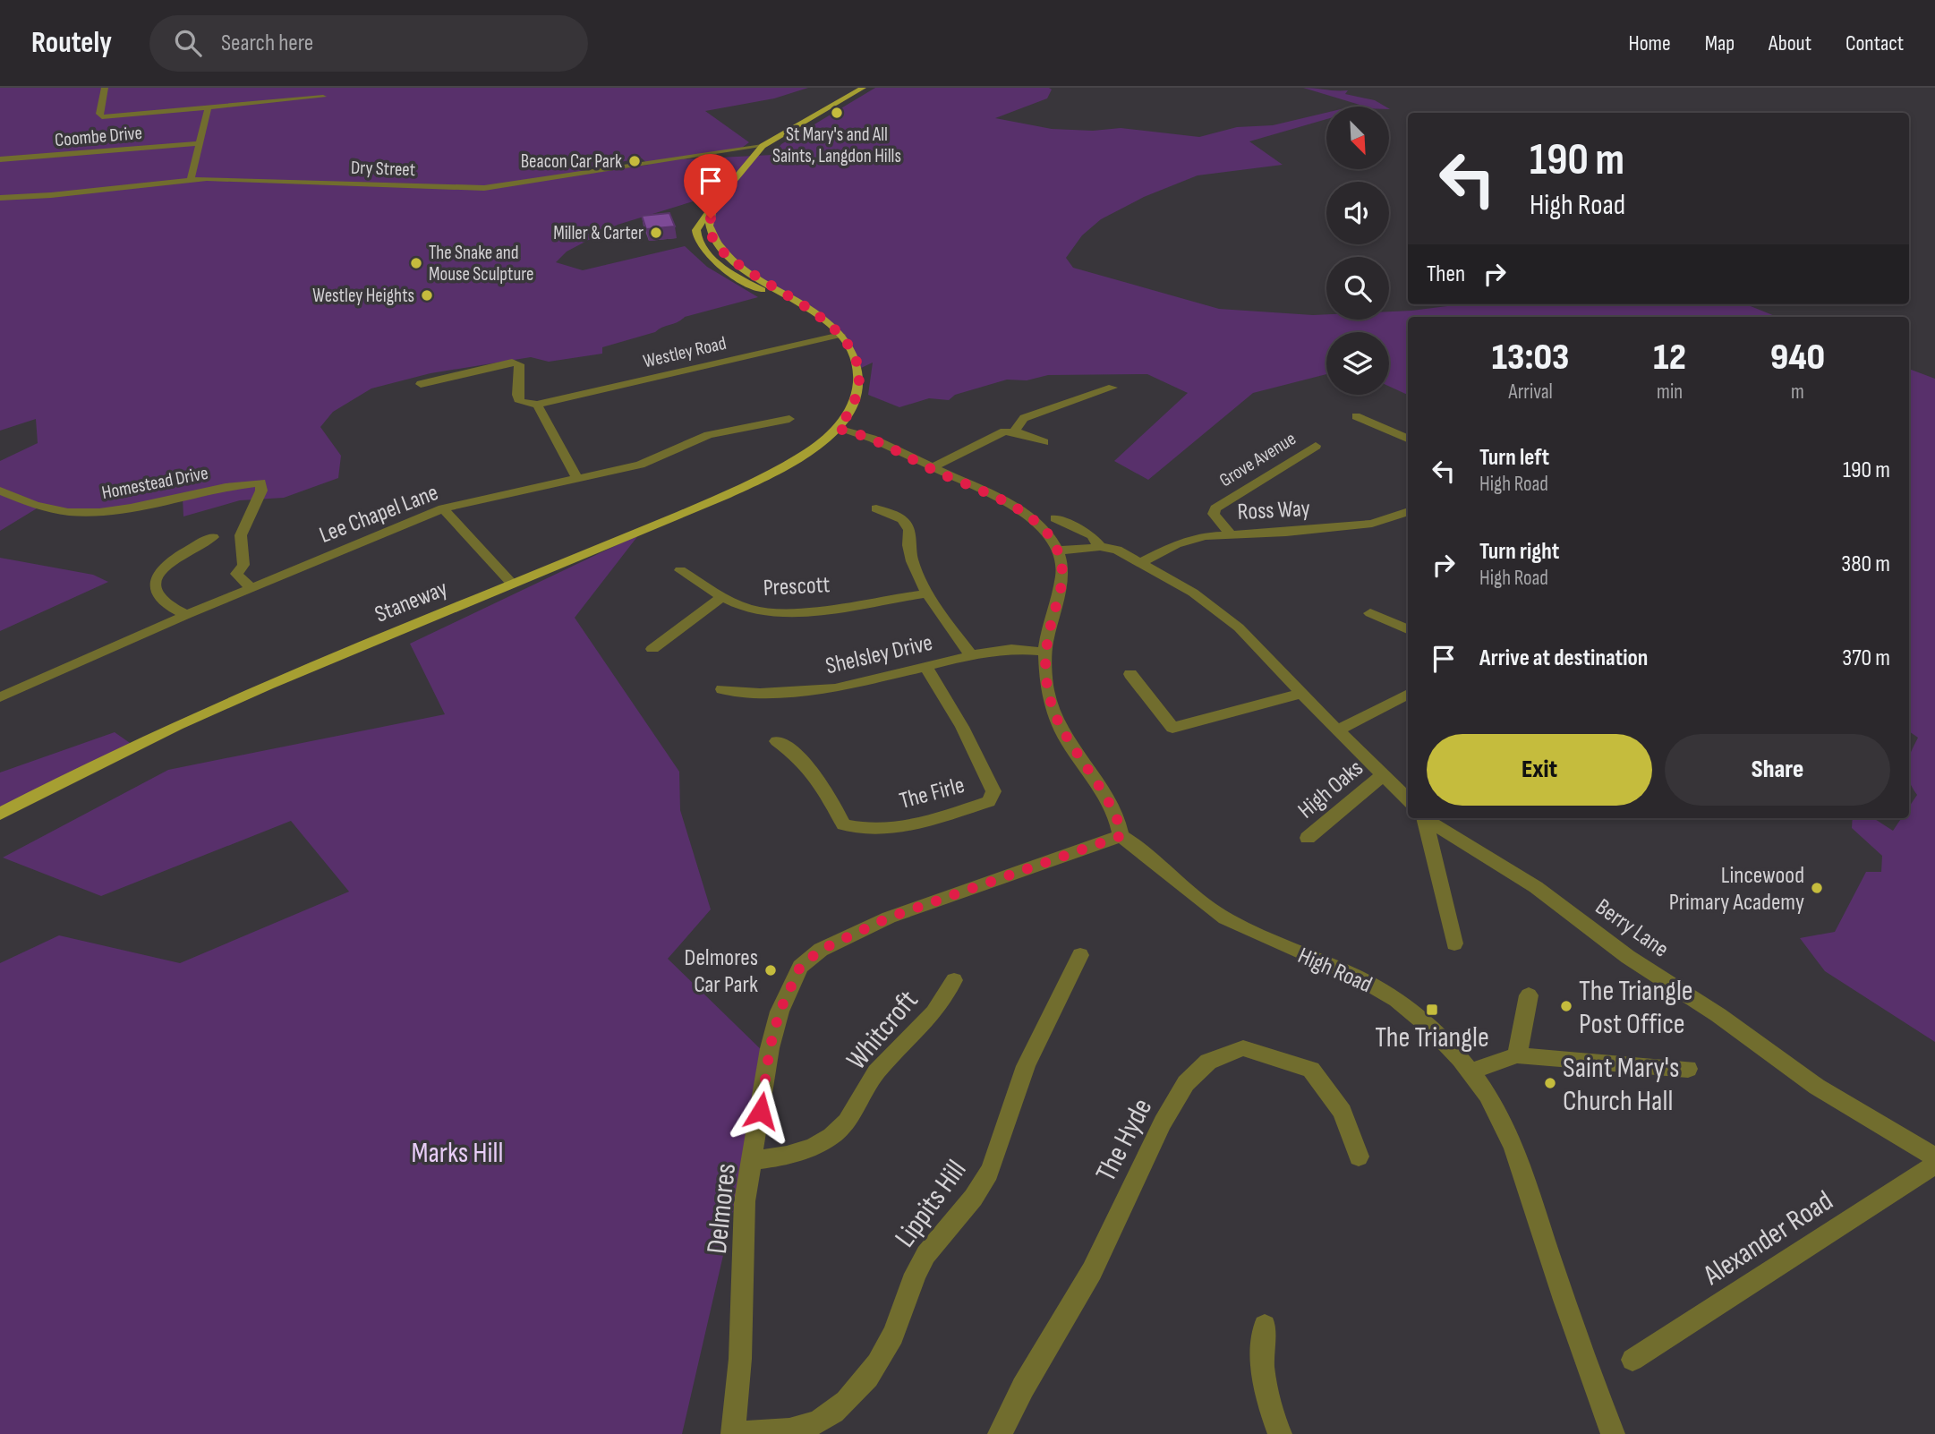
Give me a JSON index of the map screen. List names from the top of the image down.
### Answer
{
  "streets": {
    "main road": ["Staneway"],
    "street": [
      "Coombe Drive",
      "Dry Street",
      "Westley Road",
      "Grove Avenue",
      "Homestead Drive",
      "Ross Way",
      "Lee Chapel Lane",
      "Prescott",
      "Shelsley Drive",
      "High Oaks",
      "The Firle",
      "Berry Lane",
      "High Road",
      "Whitcroft",
      "The Hyde",
      "Lippits Hill",
      "Delmores",
      "Alexander Road"
    ]
  },
  "crossings": [
    ["Grove Avenue", "Ross Way"],
    ["Homestead Drive", "Lee Chapel Lane"],
    ["Shelsley Drive", "The Firle"],
    ["High Road", "Delmores"],
    ["Whitcroft", "Delmores"],
    ["Lippits Hill", "Delmores"]
  ],
  "parks": ["Marks Hill"],
  "places": {
    "other": [
      "St Mary's and All Saints, Langdon Hills",
      "Beacon Car Park",
      "Miller & Carter",
      "The Snake and Mouse Sculpture",
      "Westley Heights",
      "Lincewood Primary Academy",
      "Delmores Car Park",
      "The Triangle Post Office",
      "Saint Mary's Church Hall"
    ],
    "transit": ["The Triangle"]
  },
  "north": "bottom right",
  "page": {
    "header": "Routely",
    "search": "Search here",
    "nav": [
      "Home",
      "Map",
      "About",
      "Contact"
    ],
    "turn": ["190 m", "High Road"],
    "then": "Then",
    "eta": [
      "13:03",
      "Arrival",
      "12",
      "min",
      "940",
      "m"
    ],
    "list": [
      {
        "name": "Turn left",
        "note": "High Road",
        "value": "190 m"
      },
      {
        "name": "Turn right",
        "note": "High Road",
        "value": "380 m"
      },
      {
        "name": "Arrive at destination",
        "value": "370 m"
      }
    ],
    "buttons": ["Exit", "Share"]
  }
}
